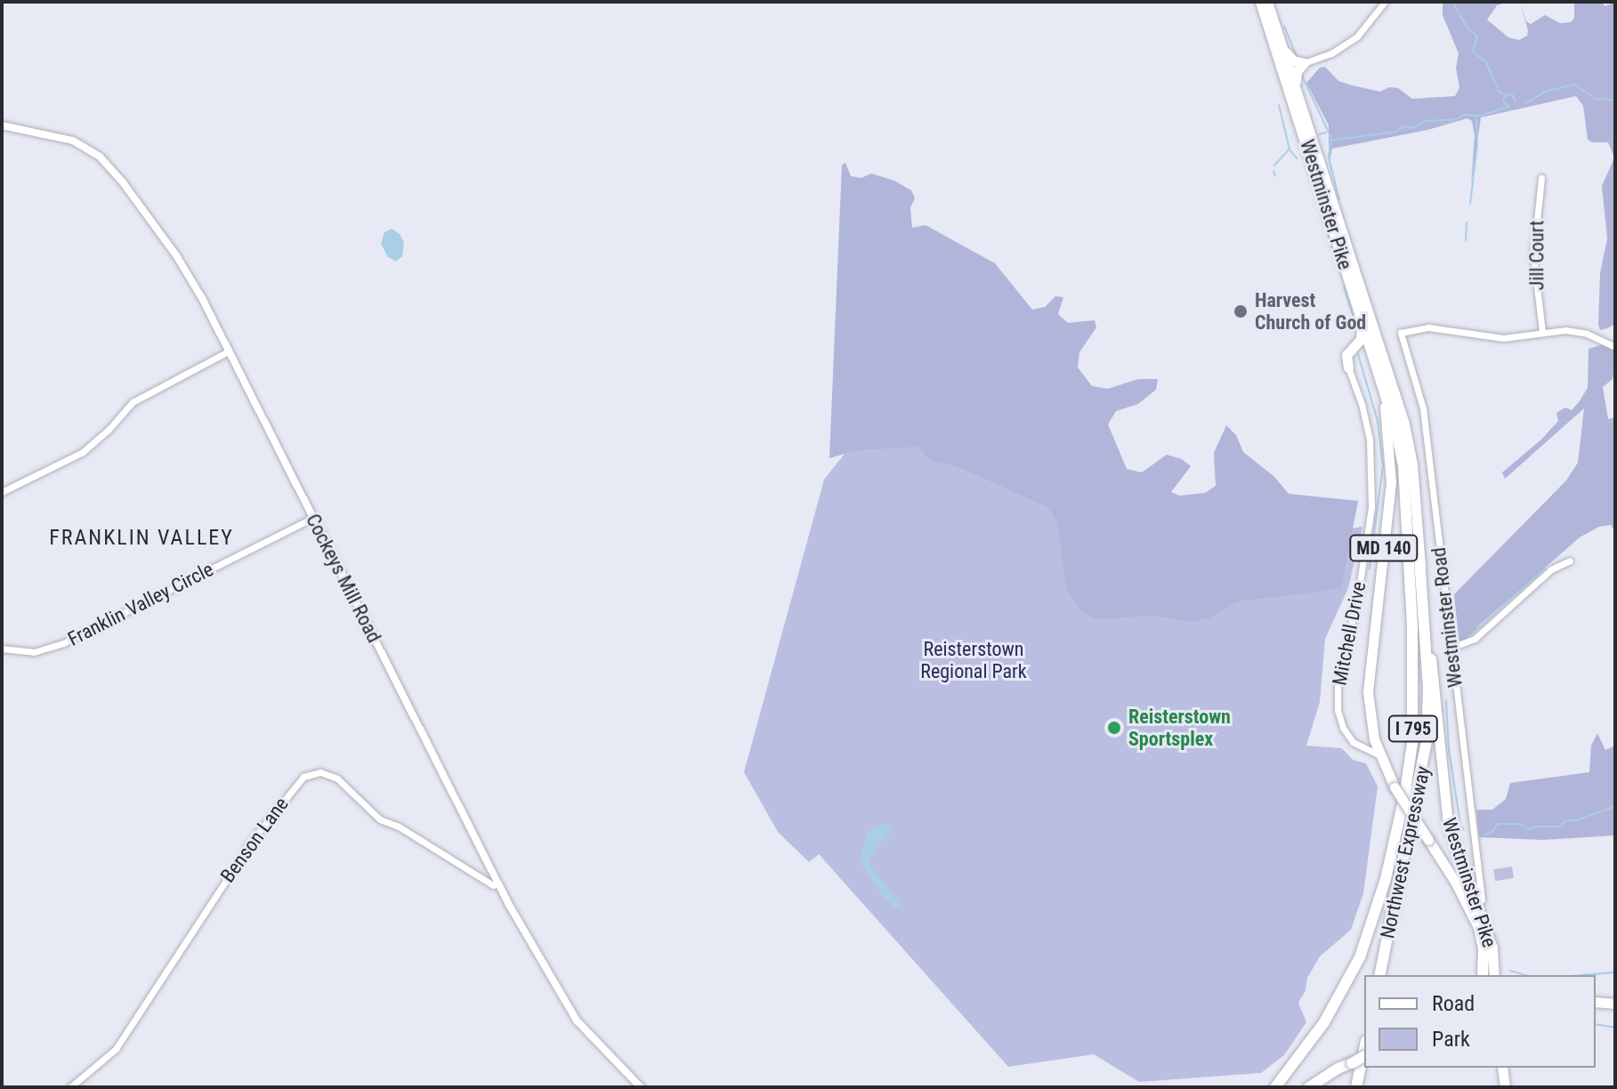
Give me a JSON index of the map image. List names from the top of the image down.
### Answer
{
  "streets": {
    "highway": ["I 795", "Northwest Expressway"],
    "main road": ["Westminster Pike", "MD 140"],
    "street": [
      "Jill Court",
      "Cockeys Mill Road",
      "Franklin Valley Circle",
      "Westminster Road",
      "Mitchell Drive",
      "Benson Lane"
    ]
  },
  "crossings": [
    ["Westminster Pike", "Westminster Road"],
    ["Westminster Pike", "Mitchell Drive"],
    ["Westminster Pike", "Northwest Expressway"],
    ["Jill Court", "Westminster Road"],
    ["Cockeys Mill Road", "Franklin Valley Circle"],
    ["Cockeys Mill Road", "Benson Lane"]
  ],
  "districts": ["FRANKLIN VALLEY"],
  "parks": ["Reisterstown Regional Park"],
  "places": ["Harvest Church of God", "Reisterstown Sportsplex"],
  "legend": ["Road", "Park"]
}
